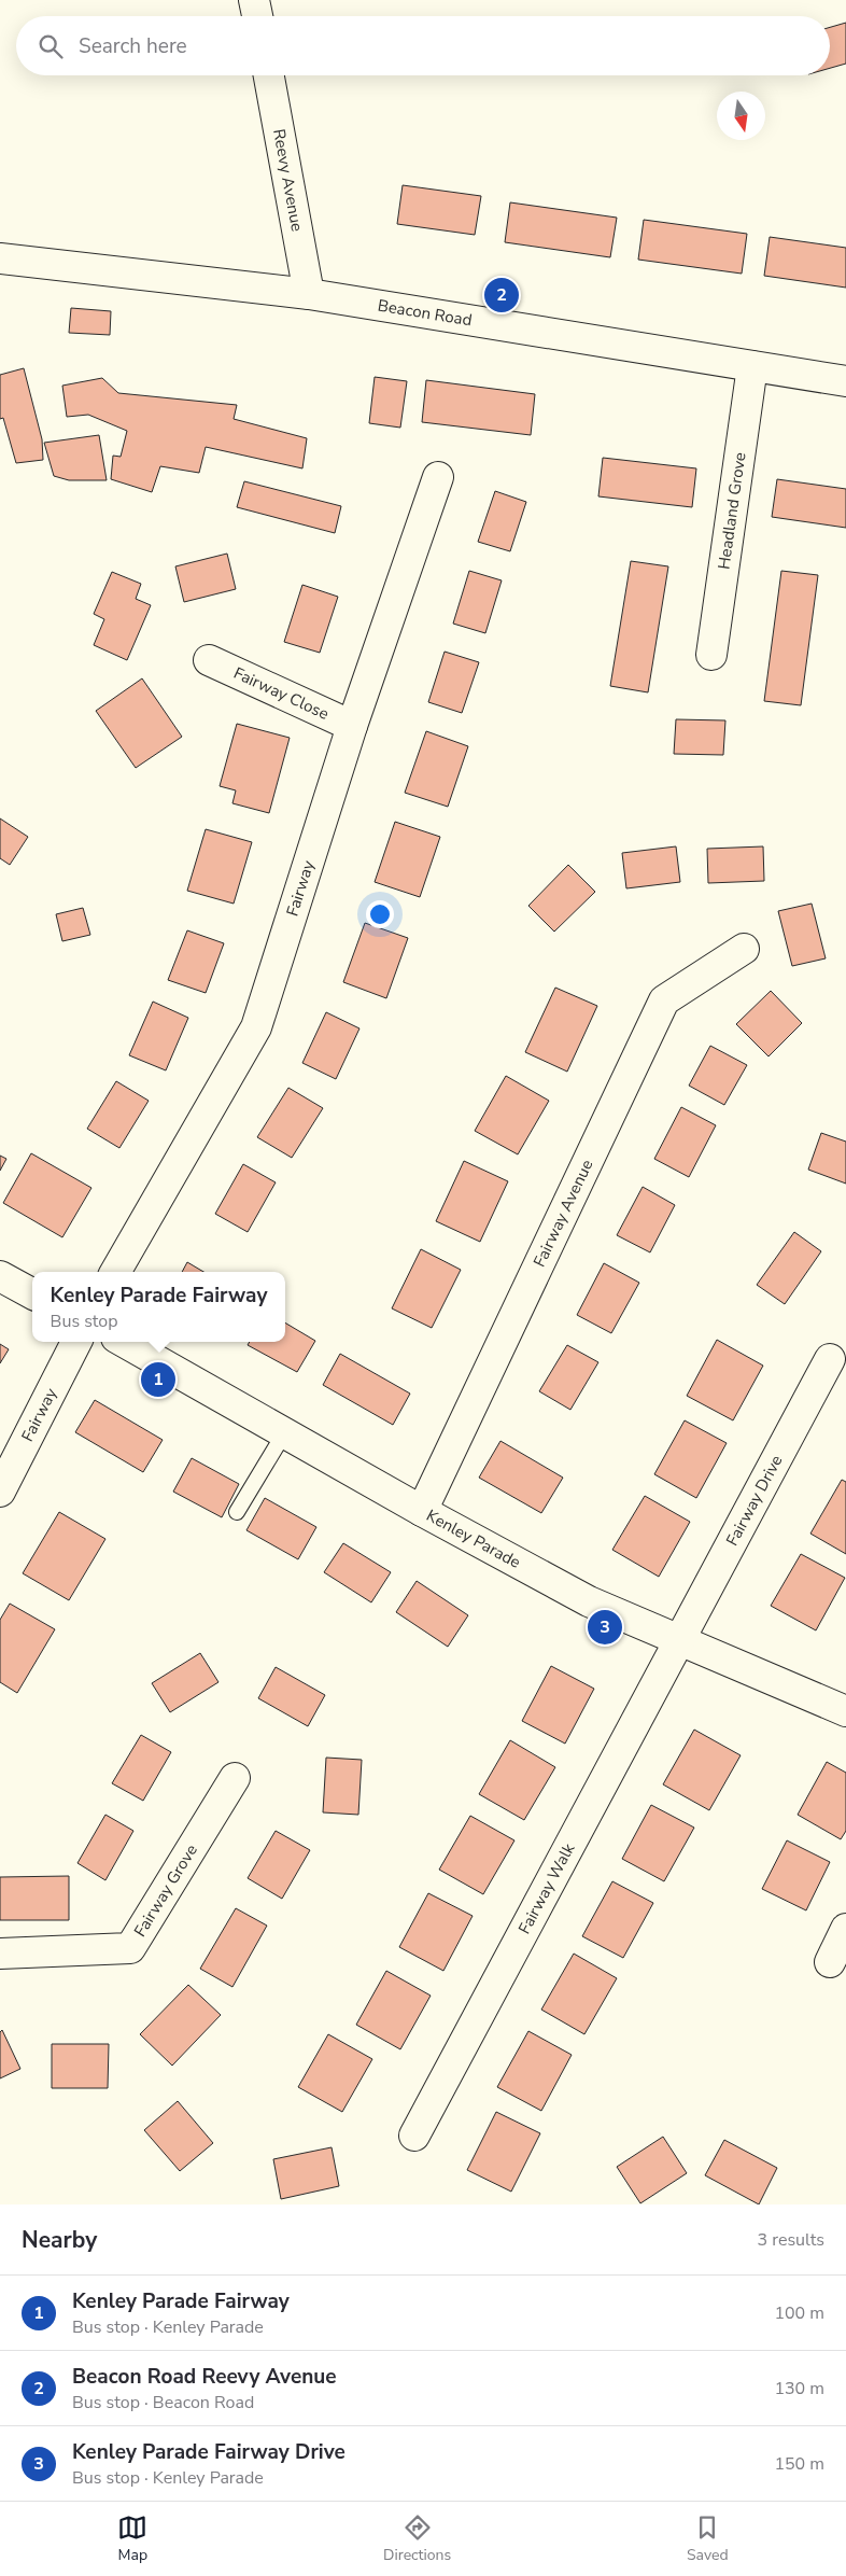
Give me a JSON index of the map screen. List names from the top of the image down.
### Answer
{
  "streets": {
    "street": [
      "Reevy Avenue",
      "Beacon Road",
      "Headland Grove",
      "Fairway Close",
      "Fairway",
      "Fairway Avenue",
      "Fairway Drive",
      "Kenley Parade",
      "Fairway Walk",
      "Fairway Grove"
    ]
  },
  "crossings": [
    ["Reevy Avenue", "Beacon Road"],
    ["Beacon Road", "Headland Grove"],
    ["Fairway Close", "Fairway"],
    ["Fairway Avenue", "Kenley Parade"],
    ["Fairway Drive", "Kenley Parade"],
    ["Fairway Drive", "Fairway Walk"],
    ["Kenley Parade", "Fairway Walk"]
  ],
  "north": "bottom",
  "page": {
    "search": "Search here",
    "pins": ["2", "1", "3"],
    "popup": ["Kenley Parade Fairway", "Bus stop"],
    "heading": ["Nearby", "3 results"],
    "list": [
      {
        "mark": "1",
        "name": "Kenley Parade Fairway",
        "note": "Bus stop · Kenley Parade",
        "value": "100 m"
      },
      {
        "mark": "2",
        "name": "Beacon Road Reevy Avenue",
        "note": "Bus stop · Beacon Road",
        "value": "130 m"
      },
      {
        "mark": "3",
        "name": "Kenley Parade Fairway Drive",
        "note": "Bus stop · Kenley Parade",
        "value": "150 m"
      }
    ],
    "nav": ["Map", "Directions", "Saved"]
  }
}
